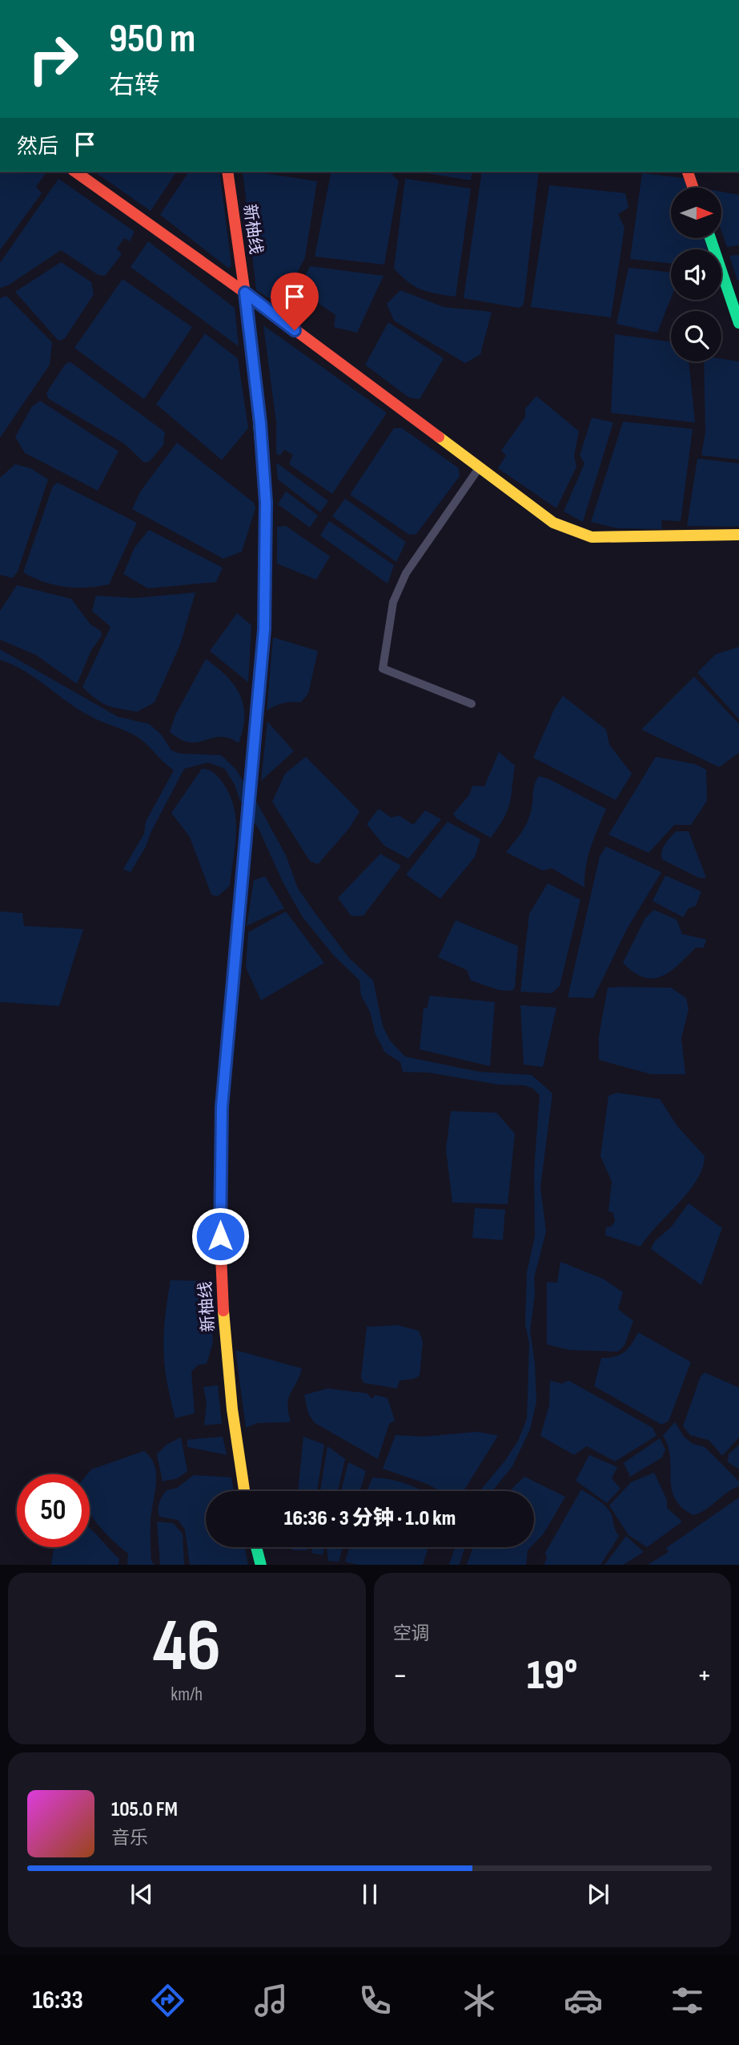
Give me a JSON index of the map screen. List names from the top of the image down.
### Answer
{
  "streets": {
    "main road": ["新柚线"]
  },
  "north": "right",
  "page": {
    "turn": ["950 m", "右转"],
    "then": "然后",
    "limit": "50",
    "trip": "16:36 · 3 分钟 · 1.0 km",
    "tile": [
      ["46", "km/h"],
      "空调"
    ],
    "heat": ["−", "19°", "+"],
    "song": ["105.0 FM", "音乐"],
    "tabs": "16:33"
  }
}
